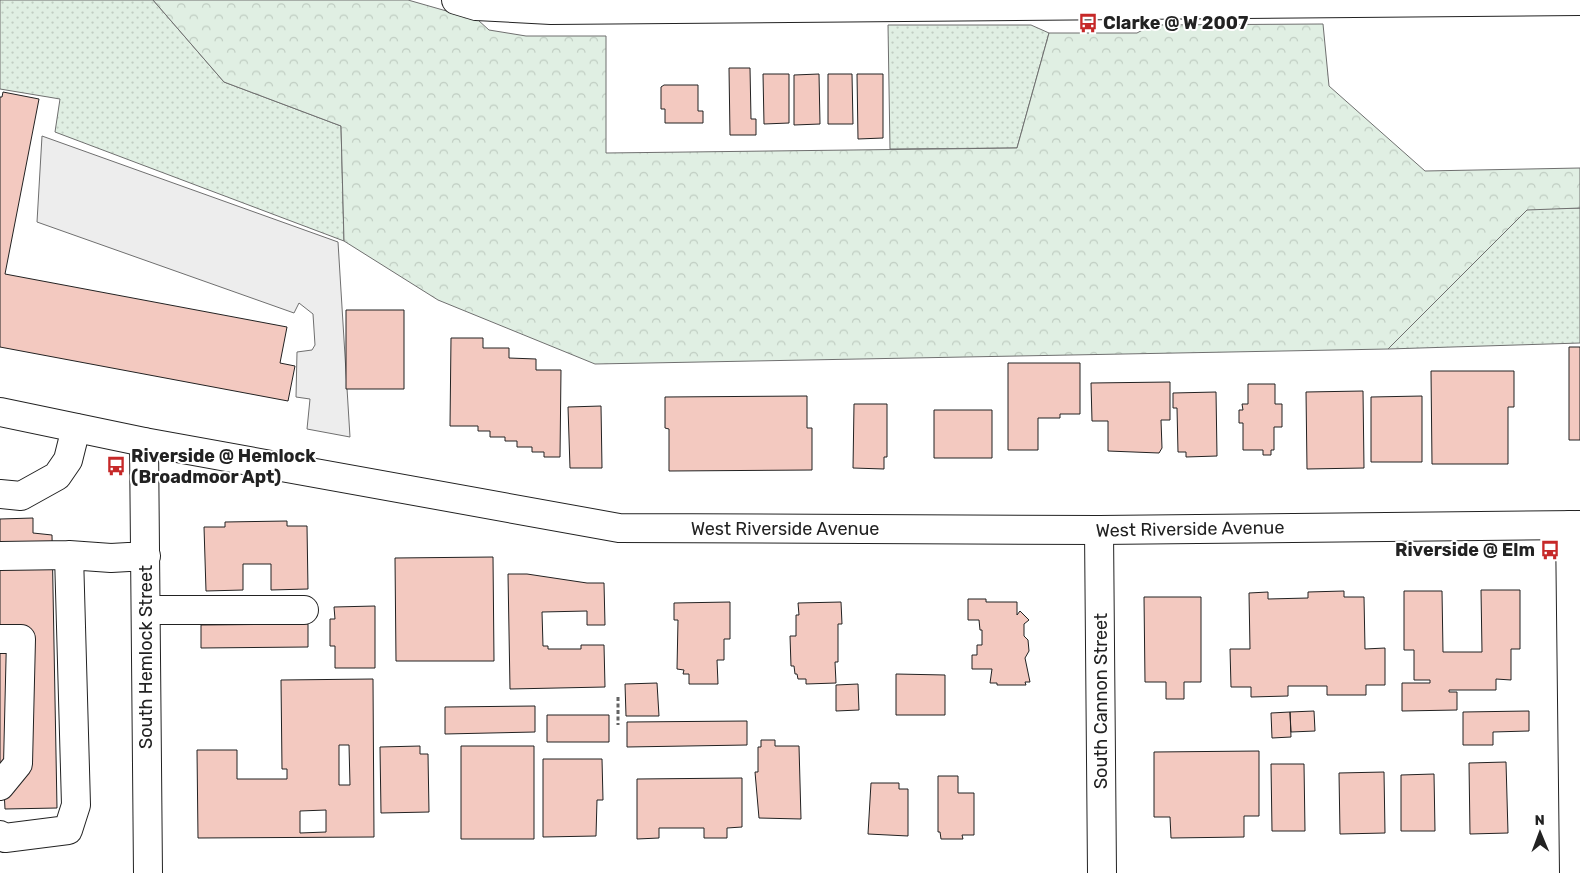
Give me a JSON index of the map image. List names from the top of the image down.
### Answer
{
  "streets": {
    "street": ["West Riverside Avenue", "South Hemlock Street", "South Cannon Street"]
  },
  "crossings": [
    ["West Riverside Avenue", "South Hemlock Street"],
    ["West Riverside Avenue", "South Cannon Street"]
  ],
  "places": {
    "bus stop": ["Clarke @ W 2007", "Riverside @ Hemlock (Broadmoor Apt)", "Riverside @ Elm"]
  },
  "north": "top"
}
